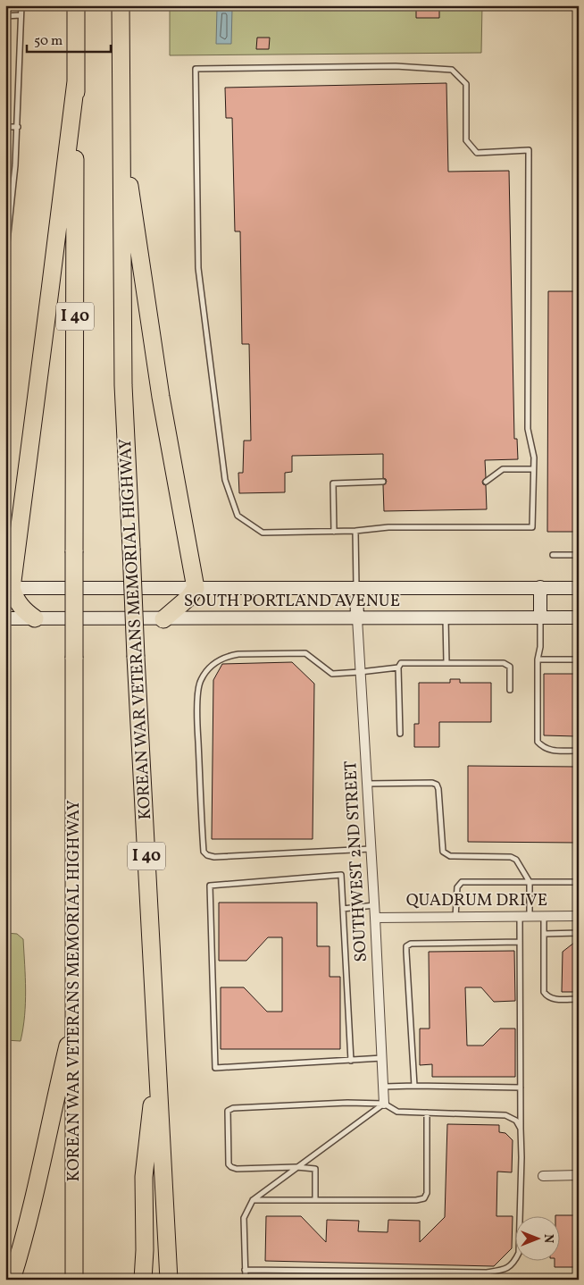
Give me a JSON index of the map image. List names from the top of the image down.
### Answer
{
  "streets": {
    "highway": ["I 40", "KOREAN WAR VETERANS MEMORIAL HIGHWAY"],
    "main road": ["SOUTH PORTLAND AVENUE"],
    "street": ["SOUTHWEST 2ND STREET", "QUADRUM DRIVE"]
  },
  "crossings": [
    ["SOUTH PORTLAND AVENUE", "SOUTHWEST 2ND STREET"],
    ["SOUTHWEST 2ND STREET", "QUADRUM DRIVE"]
  ],
  "scale_bar": "50 m",
  "north": "right"
}
